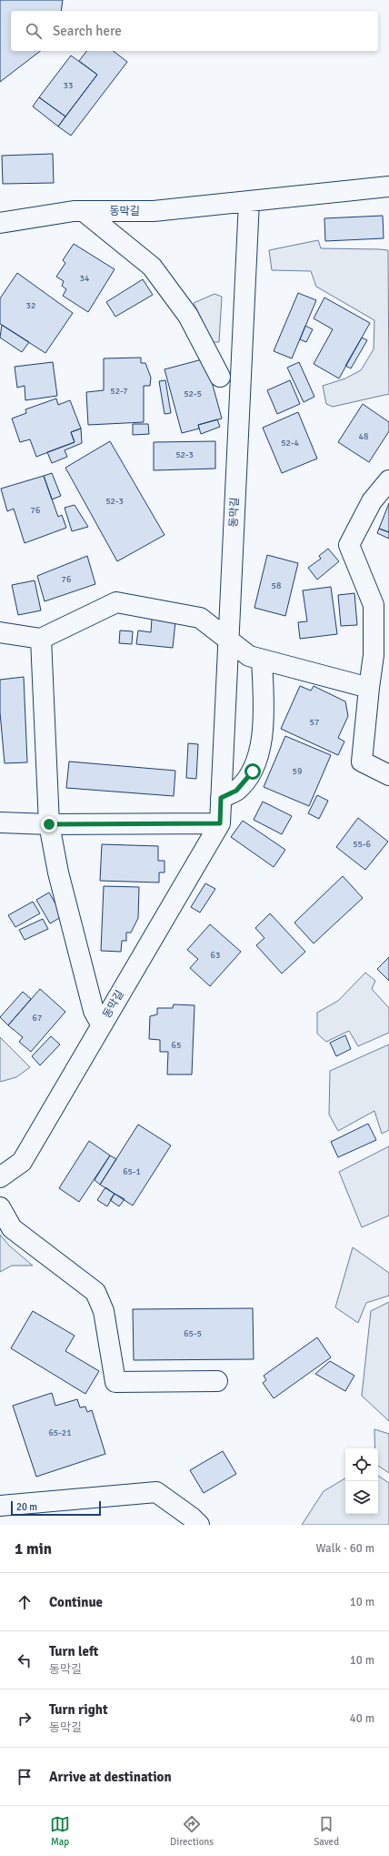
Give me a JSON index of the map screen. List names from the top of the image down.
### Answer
{
  "streets": {
    "street": ["동막길"]
  },
  "house_numbers": [
    "33",
    "34",
    "32",
    "52-7",
    "52-5",
    "48",
    "52-4",
    "52-3",
    "52-3",
    "76",
    "76",
    "58",
    "57",
    "59",
    "55-6",
    "63",
    "67",
    "65",
    "65-1",
    "65-5",
    "65-21"
  ],
  "scale_bar": "20 m",
  "page": {
    "search": "Search here",
    "scale": "20 m",
    "heading": ["1 min", "Walk · 60 m"],
    "list": [
      ["Continue", "10 m"],
      ["Turn left", "동막길", "10 m"],
      ["Turn right", "동막길", "40 m"],
      "Arrive at destination"
    ],
    "nav": ["Map", "Directions", "Saved"]
  }
}
